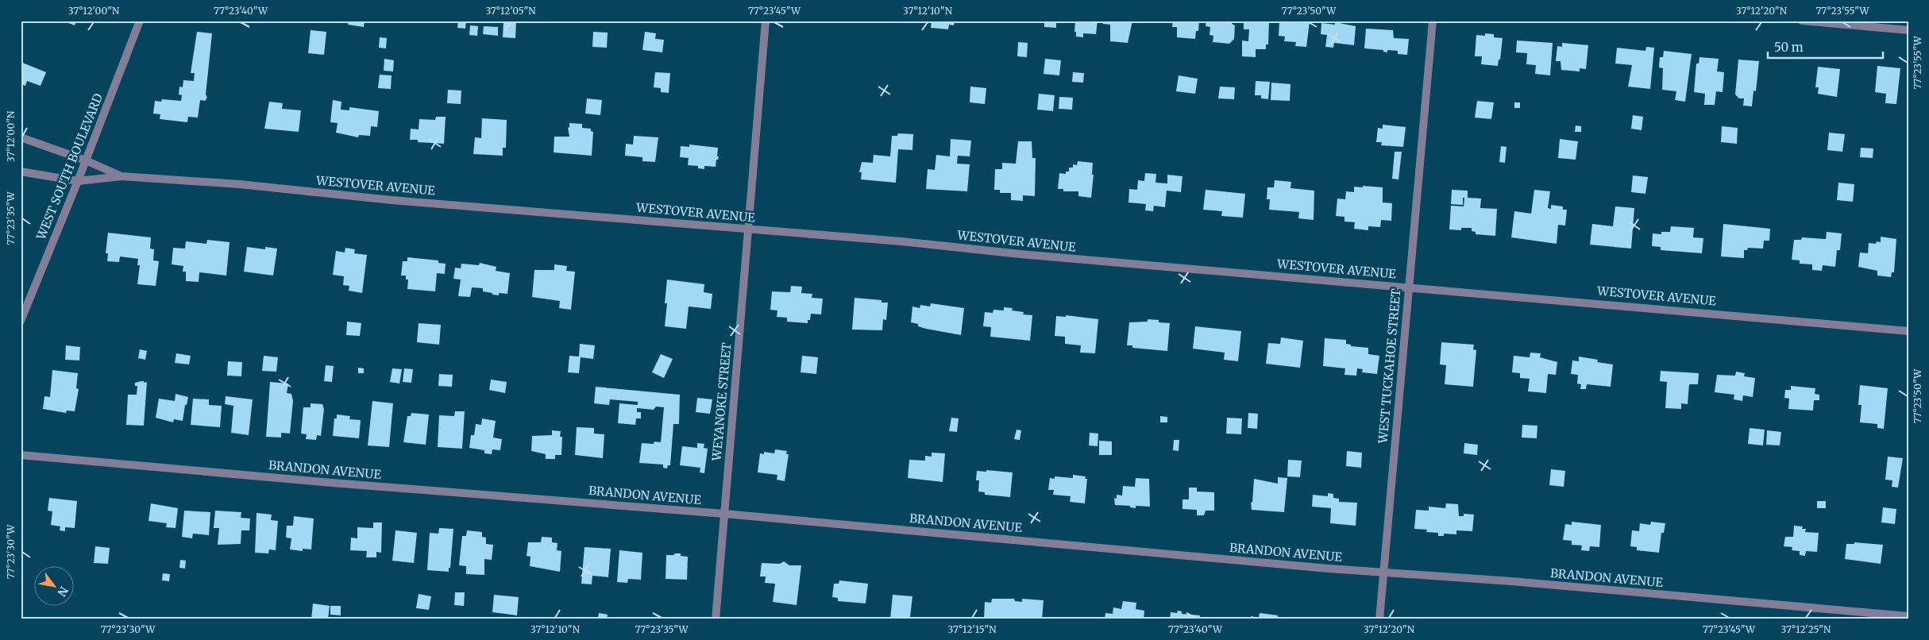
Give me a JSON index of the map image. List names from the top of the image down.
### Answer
{
  "streets": {
    "street": [
      "WEST SOUTH BOULEVARD",
      "WESTOVER AVENUE",
      "WEST TUCKAHOE STREET",
      "WEYANOKE STREET",
      "BRANDON AVENUE"
    ]
  },
  "crossings": [
    ["WEST SOUTH BOULEVARD", "WESTOVER AVENUE"],
    ["WESTOVER AVENUE", "WEST TUCKAHOE STREET"],
    ["WESTOVER AVENUE", "WEYANOKE STREET"],
    ["WEST TUCKAHOE STREET", "BRANDON AVENUE"],
    ["WEYANOKE STREET", "BRANDON AVENUE"]
  ],
  "scale_bar": "50 m",
  "north": "bottom right",
  "coordinates": [
    "37°12'00\"N",
    "77°23'40\"W",
    "37°12'05\"N",
    "77°23'45\"W",
    "37°12'10\"N",
    "77°23'50\"W",
    "37°12'20\"N",
    "77°23'55\"W",
    "77°23'35\"W",
    "77°23'30\"W",
    "37°12'15\"N",
    "37°12'25\"N"
  ]
}
